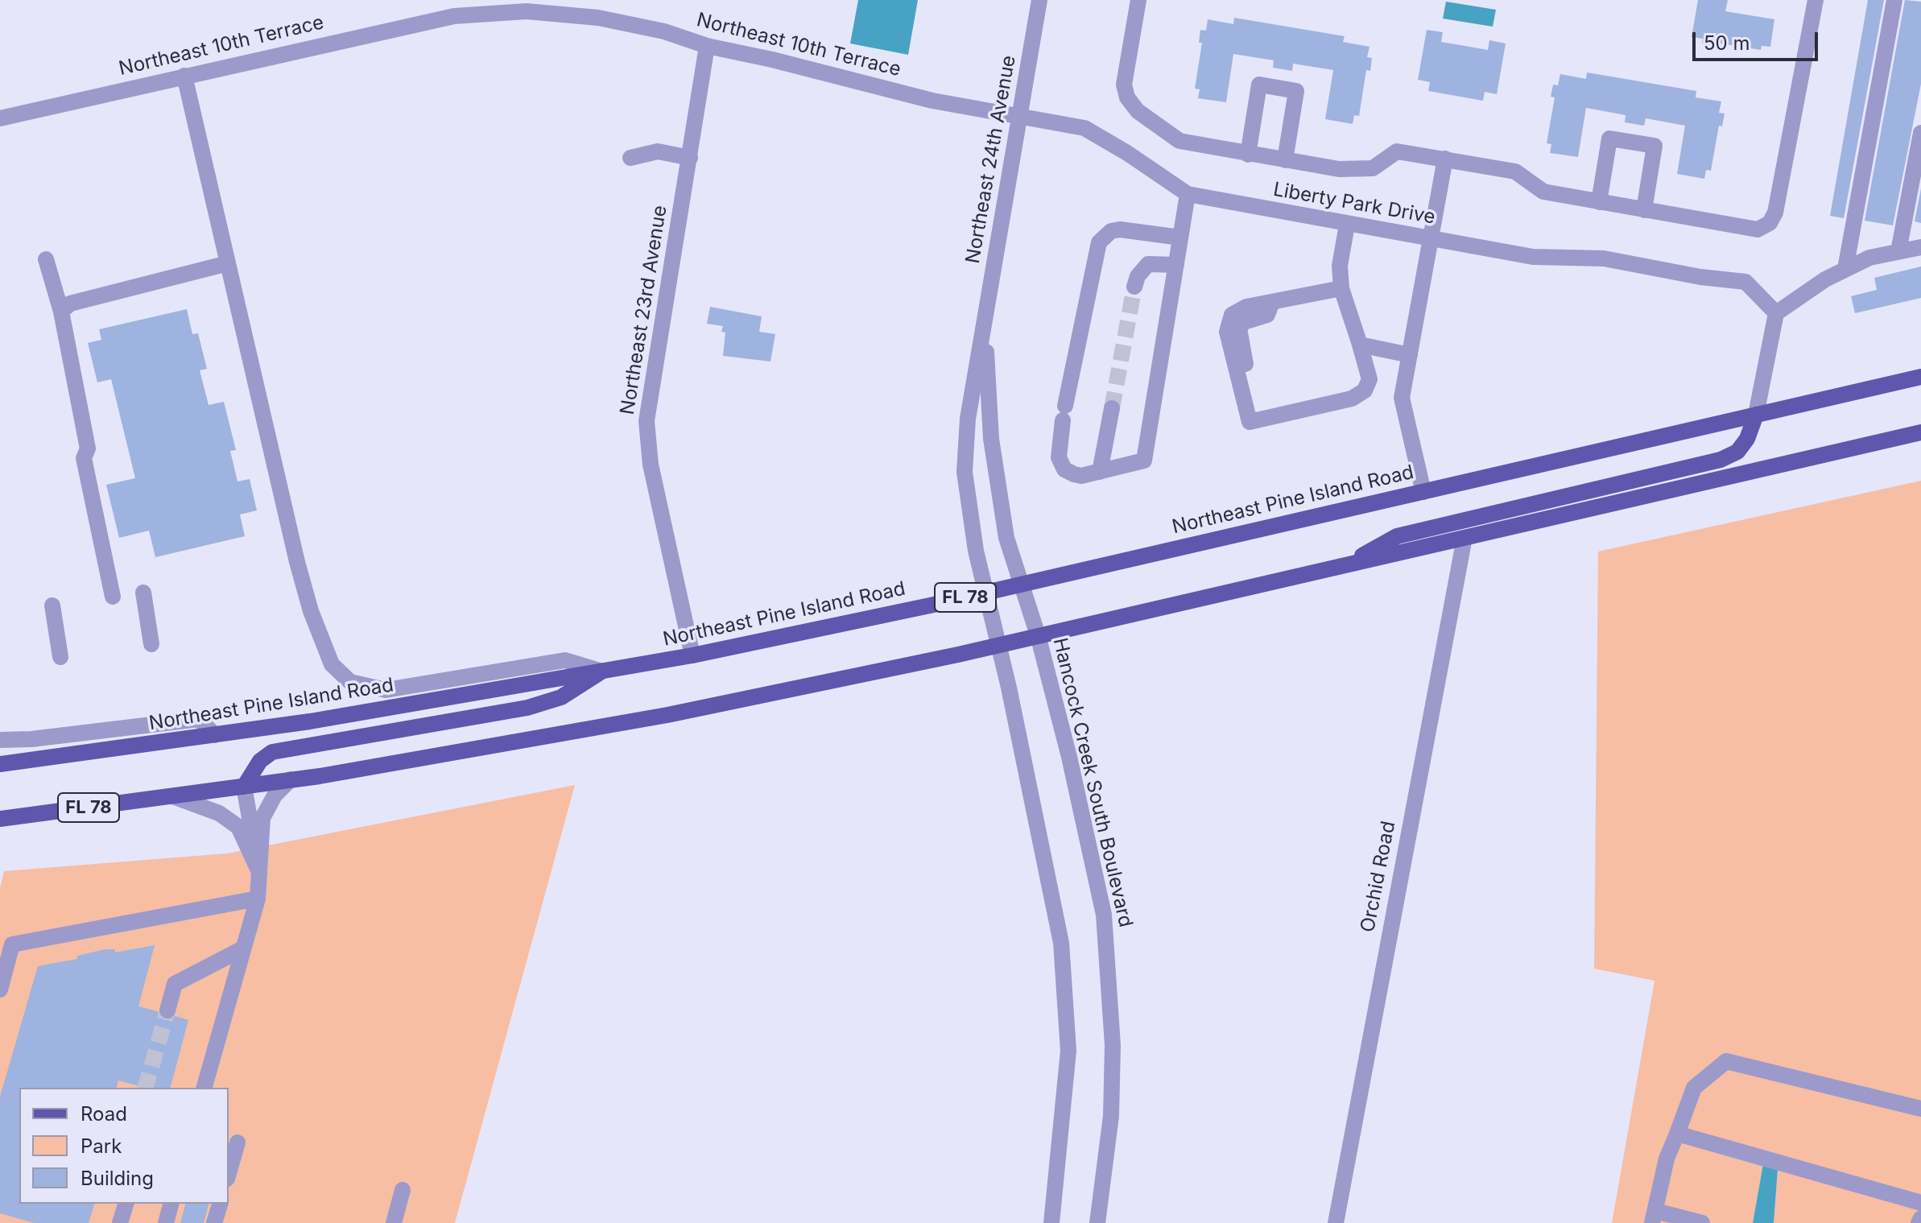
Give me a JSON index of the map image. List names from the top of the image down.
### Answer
{
  "streets": {
    "main road": ["Northeast Pine Island Road", "FL 78"],
    "street": [
      "Northeast 10th Terrace",
      "Northeast 24th Avenue",
      "Liberty Park Drive",
      "Northeast 23rd Avenue",
      "Hancock Creek South Boulevard",
      "Orchid Road"
    ]
  },
  "crossings": [
    ["Northeast 10th Terrace", "Northeast 24th Avenue"],
    ["Northeast 10th Terrace", "Liberty Park Drive"],
    ["Northeast 10th Terrace", "Northeast 23rd Avenue"],
    ["Northeast 24th Avenue", "Liberty Park Drive"],
    ["Northeast 24th Avenue", "Northeast Pine Island Road"],
    ["Northeast 24th Avenue", "Hancock Creek South Boulevard"],
    ["Northeast 23rd Avenue", "Northeast Pine Island Road"],
    ["Northeast Pine Island Road", "Hancock Creek South Boulevard"],
    ["FL 78", "Hancock Creek South Boulevard"],
    ["FL 78", "Orchid Road"]
  ],
  "legend": ["Road", "Park", "Building"],
  "scale_bar": "50 m"
}
